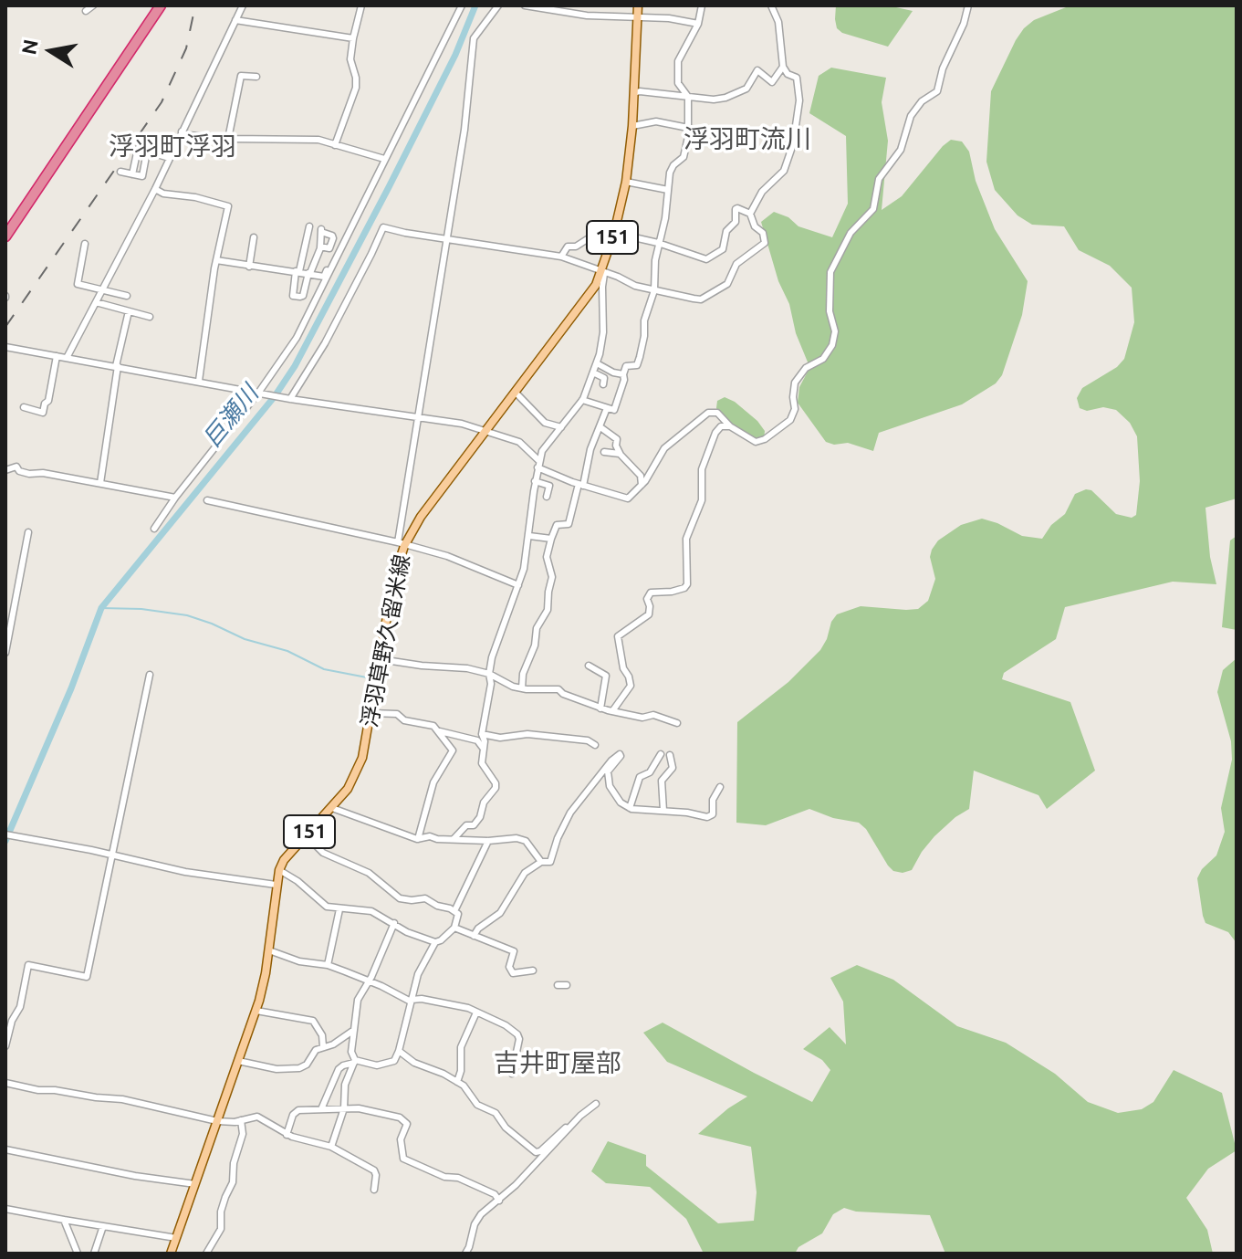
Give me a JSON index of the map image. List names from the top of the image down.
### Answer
{
  "streets": {
    "main road": ["151", "浮羽草野久留米線"]
  },
  "districts": ["浮羽町流川", "浮羽町浮羽", "吉井町屋部"],
  "water": ["巨瀬川"],
  "north": "left"
}
